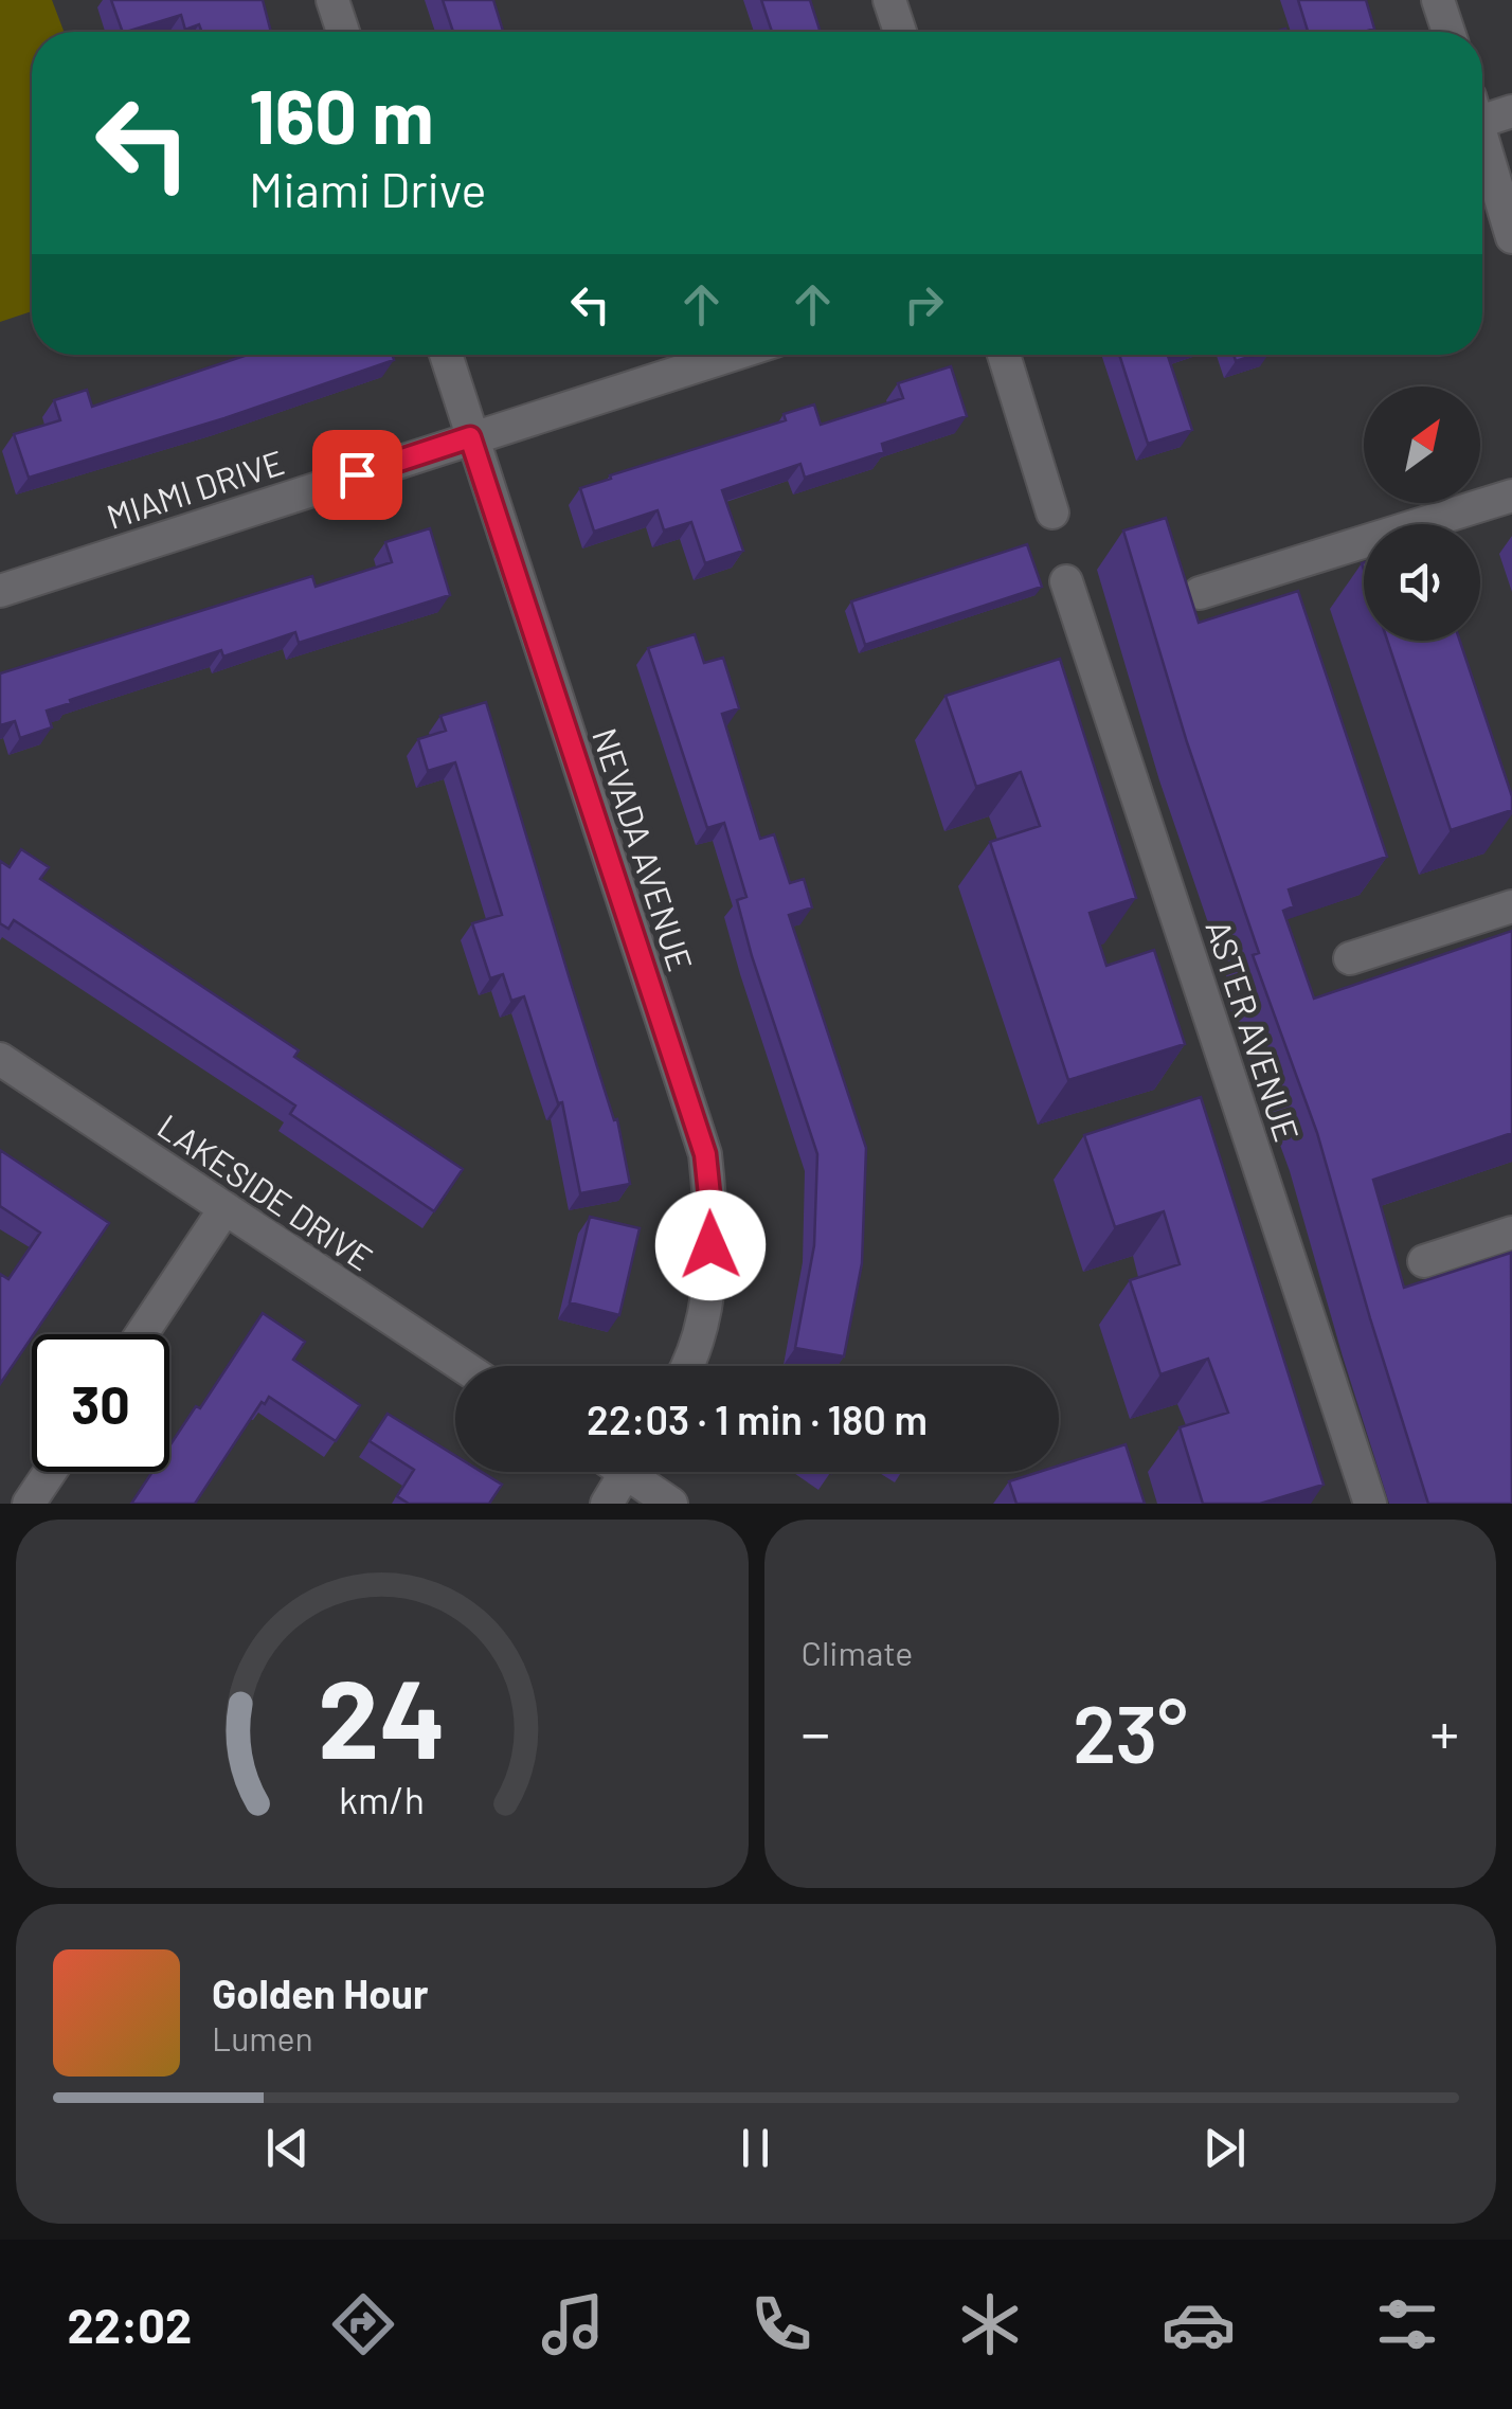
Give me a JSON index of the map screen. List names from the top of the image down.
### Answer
{
  "streets": {
    "street": [
      "MIAMI DRIVE",
      "NEVADA AVENUE",
      "ASTER AVENUE",
      "LAKESIDE DRIVE"
    ]
  },
  "crossings": [
    ["MIAMI DRIVE", "NEVADA AVENUE"]
  ],
  "north": "top right",
  "page": {
    "turn": ["160 m", "Miami Drive"],
    "limit": "30",
    "trip": "22:03 · 1 min · 180 m",
    "tile": "Climate",
    "heat": ["−", "23°", "+"],
    "song": ["Golden Hour", "Lumen"],
    "tabs": "22:02",
    "gauge": ["24", "km/h"]
  }
}
